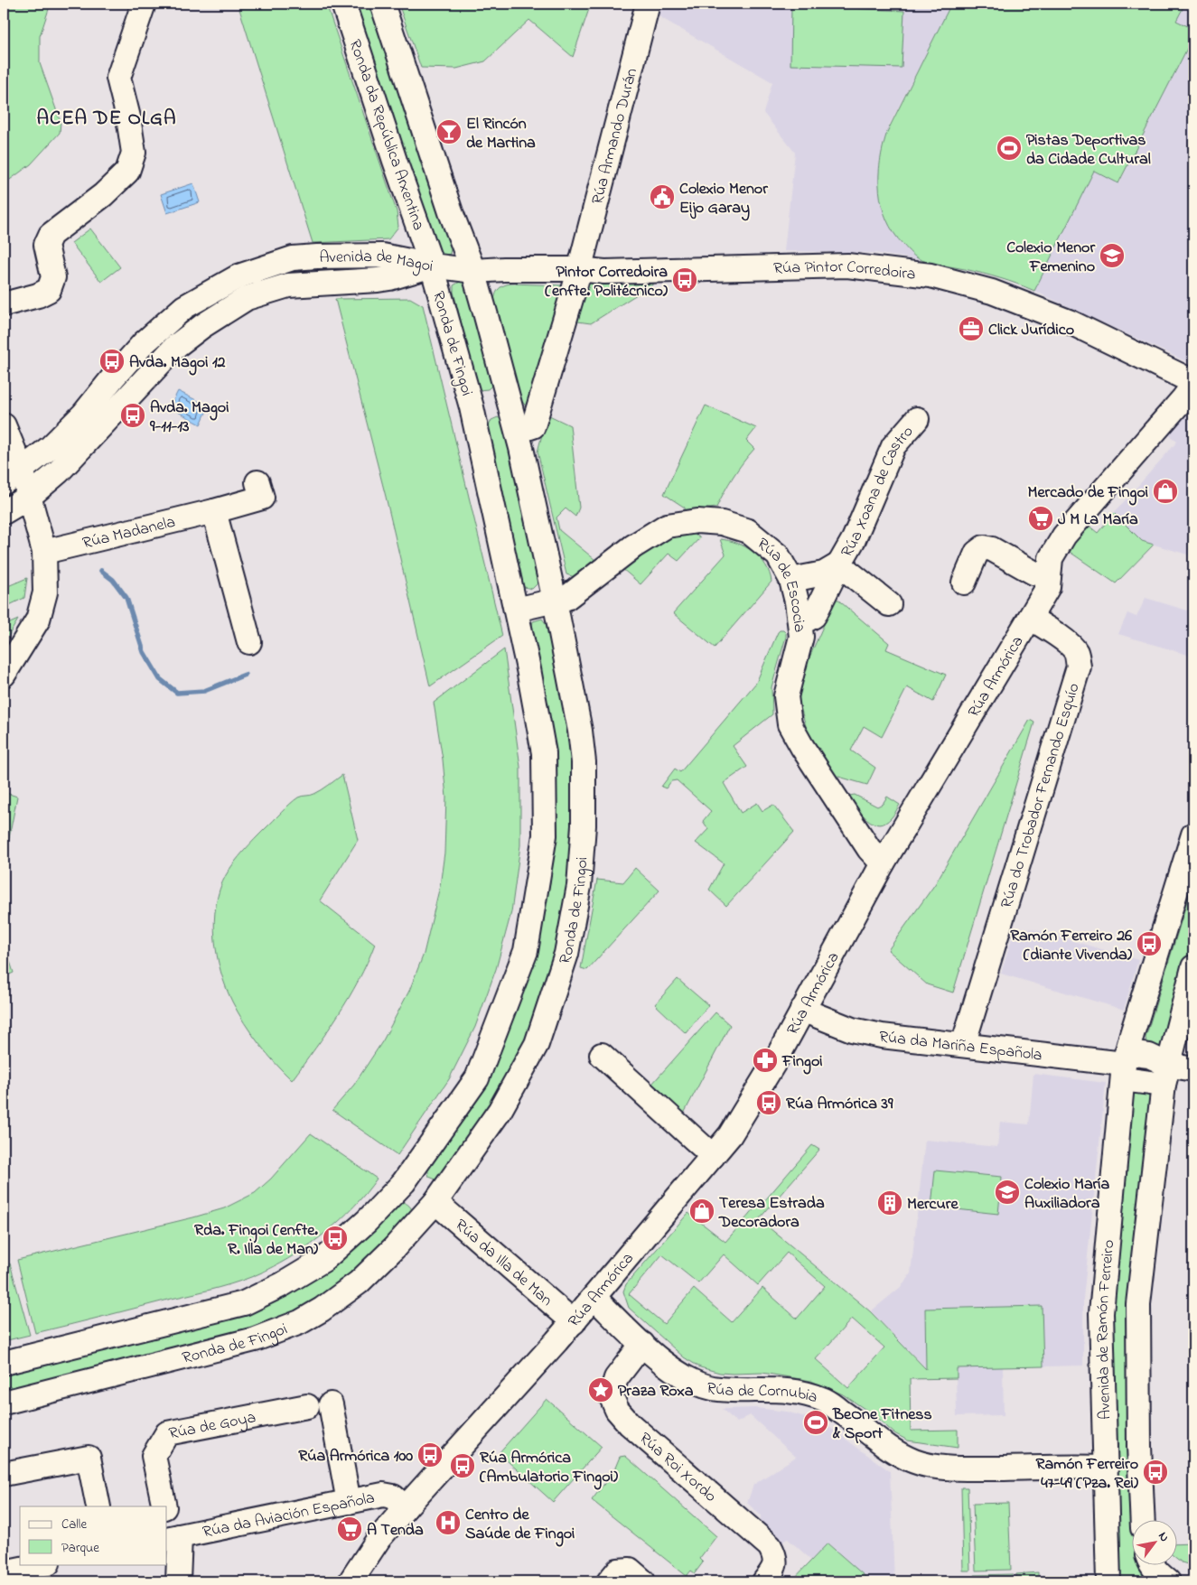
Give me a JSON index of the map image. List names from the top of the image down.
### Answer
{
  "streets": {
    "street": [
      "Ronda da República Arxentina",
      "Rúa Armando Durán",
      "Avenida de Magoi",
      "Rúa Pintor Corredoira",
      "Ronda de Fingoi",
      "Rúa Xoana de Castro",
      "Rúa Madanela",
      "Rúa de Escocia",
      "Rúa Armórica",
      "Rúa do Trobador Fernando Esquío",
      "Rúa da Mariña Española",
      "Rúa da Illa de Man",
      "Avenida de Ramón Ferreiro",
      "Rúa de Cornubia",
      "Rúa de Goya",
      "Rúa Roi Xordo",
      "Rúa da Aviación Española"
    ]
  },
  "crossings": [
    ["Ronda da República Arxentina", "Avenida de Magoi"],
    ["Ronda da República Arxentina", "Ronda de Fingoi"],
    ["Rúa Armando Durán", "Rúa Pintor Corredoira"],
    ["Avenida de Magoi", "Ronda de Fingoi"],
    ["Rúa Pintor Corredoira", "Ronda de Fingoi"],
    ["Rúa Pintor Corredoira", "Rúa Armórica"],
    ["Ronda de Fingoi", "Rúa de Escocia"],
    ["Ronda de Fingoi", "Rúa da Illa de Man"],
    ["Rúa Xoana de Castro", "Rúa de Escocia"],
    ["Rúa de Escocia", "Rúa Armórica"],
    ["Rúa Armórica", "Rúa do Trobador Fernando Esquío"],
    ["Rúa Armórica", "Rúa da Mariña Española"],
    ["Rúa Armórica", "Rúa da Illa de Man"],
    ["Rúa Armórica", "Rúa de Cornubia"],
    ["Rúa Armórica", "Rúa da Aviación Española"],
    ["Rúa do Trobador Fernando Esquío", "Rúa da Mariña Española"],
    ["Rúa da Mariña Española", "Avenida de Ramón Ferreiro"],
    ["Avenida de Ramón Ferreiro", "Rúa de Cornubia"],
    ["Rúa de Cornubia", "Rúa Roi Xordo"]
  ],
  "districts": ["ACEA DE OLGA"],
  "places": {
    "bar": ["El Rincón de Martina"],
    "sports": ["Pistas Deportivas da Cidade Cultural", "BeOne Fitness & Sport"],
    "public building": ["Colexio Menor Eijo Garay"],
    "school or university": ["Colexio Menor Femenino", "Colexio María Auxiliadora"],
    "bus stop": [
      "Pintor Corredoira (enfte. Politécnico)",
      "Avda. Magoi 12",
      "Avda. Magoi 9-11-13",
      "Ramón Ferreiro 26 (diante Vivenda)",
      "Rúa Armórica 39",
      "Rda. Fingoi (enfte. R. Illa de Man)",
      "Rúa Armórica 100",
      "Rúa Armórica (Ambulatorio Fingoi)",
      "Ramón Ferreiro 47-49 (Pza. Rei)"
    ],
    "office": ["Click Jurídico"],
    "shop": ["Mercado de Fingoi", "Teresa Estrada Decoradora"],
    "supermarket": ["J M La María", "A Tenda"],
    "pharmacy": ["Fingoi"],
    "building": ["Mercure"],
    "place": ["Praza Roxa"],
    "hospital": ["Centro de Saúde de Fingoi"]
  },
  "legend": ["Calle", "Parque"],
  "north": "top right"
}
